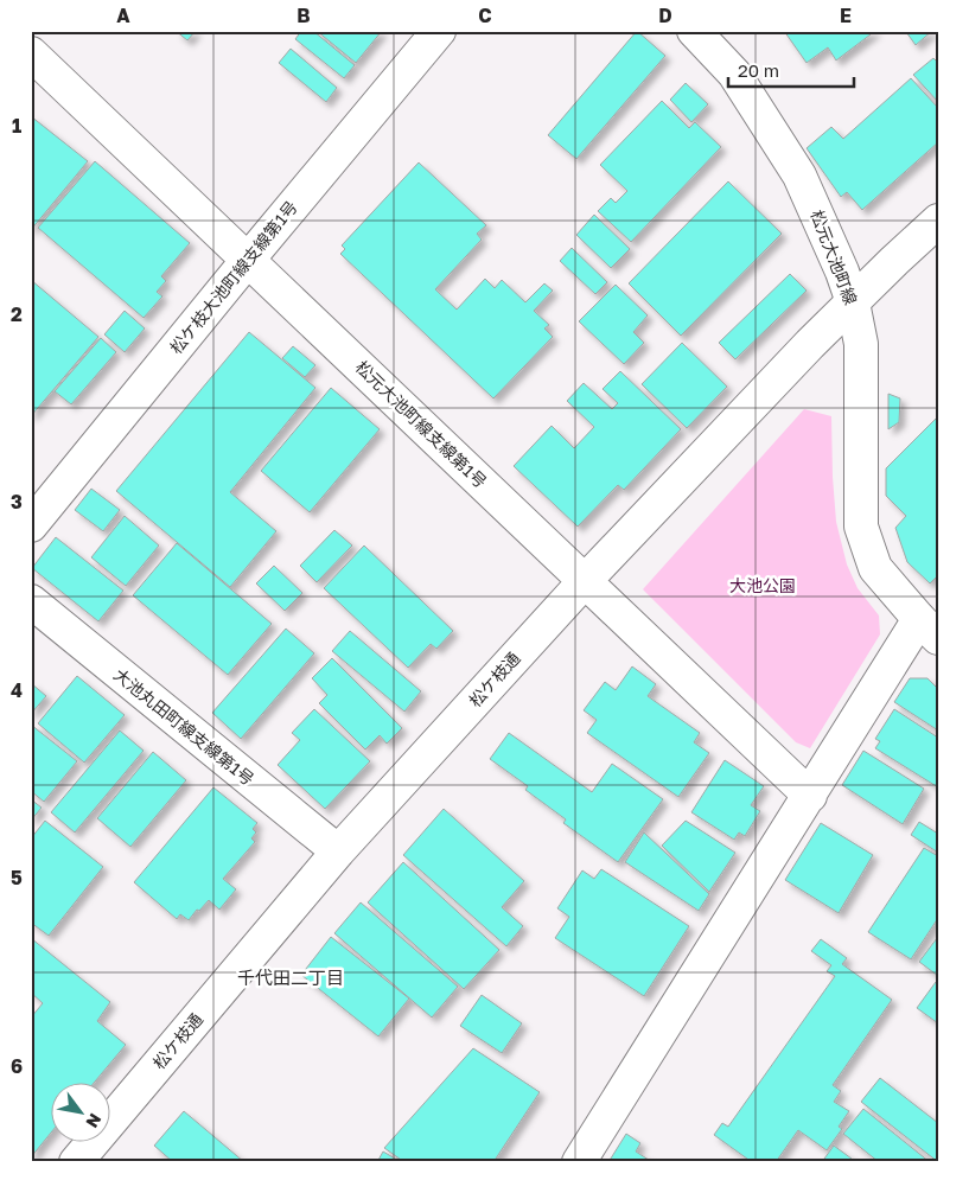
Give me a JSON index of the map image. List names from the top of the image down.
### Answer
{
  "streets": {
    "street": [
      "松元大池町線",
      "松ケ枝大池町線支線第1号",
      "松元大池町線支線第1号",
      "松ケ枝通",
      "大池丸田町線支線第1号"
    ]
  },
  "crossings": [
    ["松元大池町線", "松ケ枝通"],
    ["松ケ枝大池町線支線第1号", "松元大池町線支線第1号"],
    ["松元大池町線支線第1号", "松ケ枝通"],
    ["松ケ枝通", "大池丸田町線支線第1号"]
  ],
  "districts": ["千代田二丁目"],
  "parks": ["大池公園"],
  "scale_bar": "20 m",
  "north": "bottom right",
  "grid": {
    "columns": [
      "A",
      "B",
      "C",
      "D",
      "E"
    ],
    "rows": [
      "1",
      "2",
      "3",
      "4",
      "5",
      "6"
    ]
  }
}
